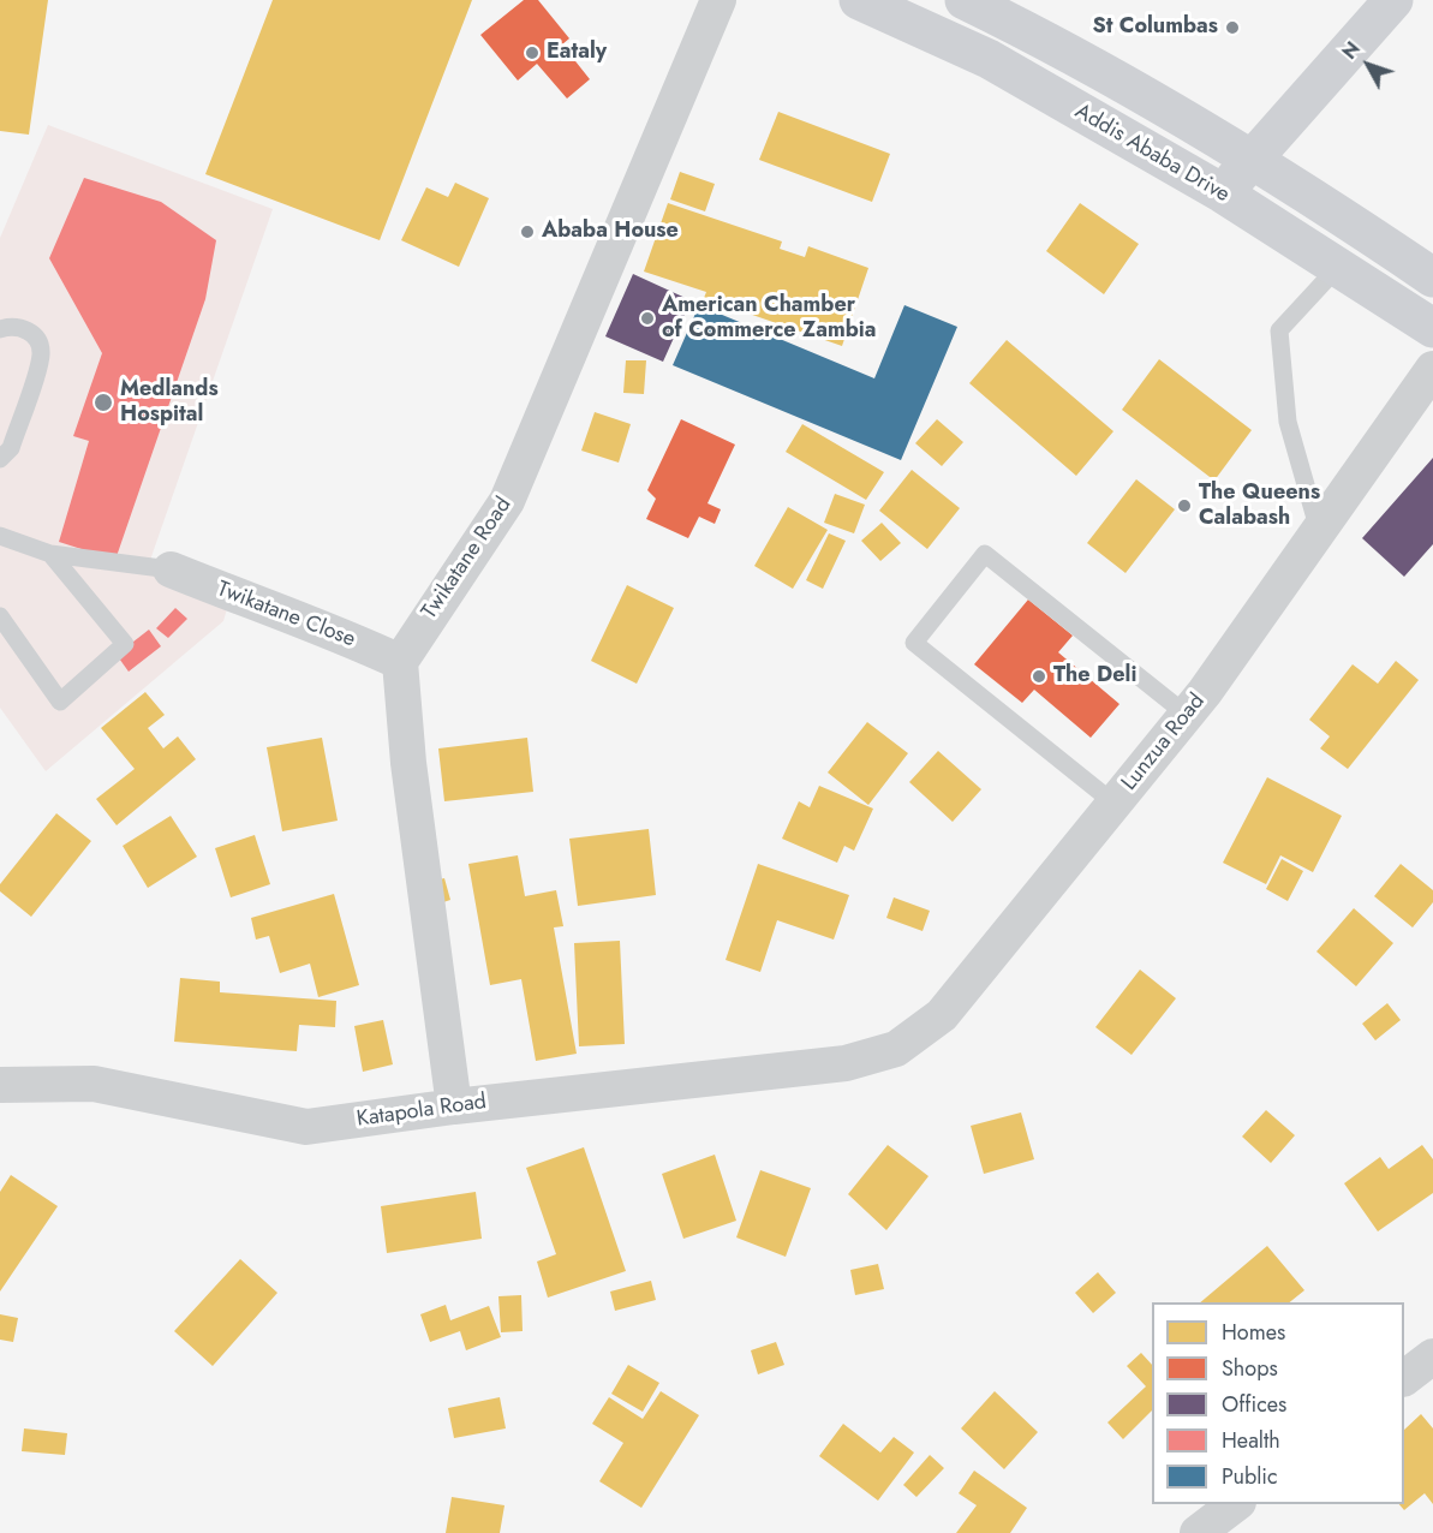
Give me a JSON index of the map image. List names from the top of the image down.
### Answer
{
  "streets": {
    "main road": ["Addis Ababa Drive"],
    "street": [
      "Twikatane Road",
      "Twikatane Close",
      "Lunzua Road",
      "Katapola Road"
    ]
  },
  "crossings": [
    ["Twikatane Road", "Twikatane Close"],
    ["Lunzua Road", "Katapola Road"]
  ],
  "places": [
    "St Columbas",
    "Eataly",
    "Ababa House",
    "American Chamber of Commerce Zambia",
    "Medlands Hospital",
    "The Queens Calabash",
    "The Deli"
  ],
  "legend": [
    "Homes",
    "Shops",
    "Offices",
    "Health",
    "Public"
  ],
  "north": "top left"
}
